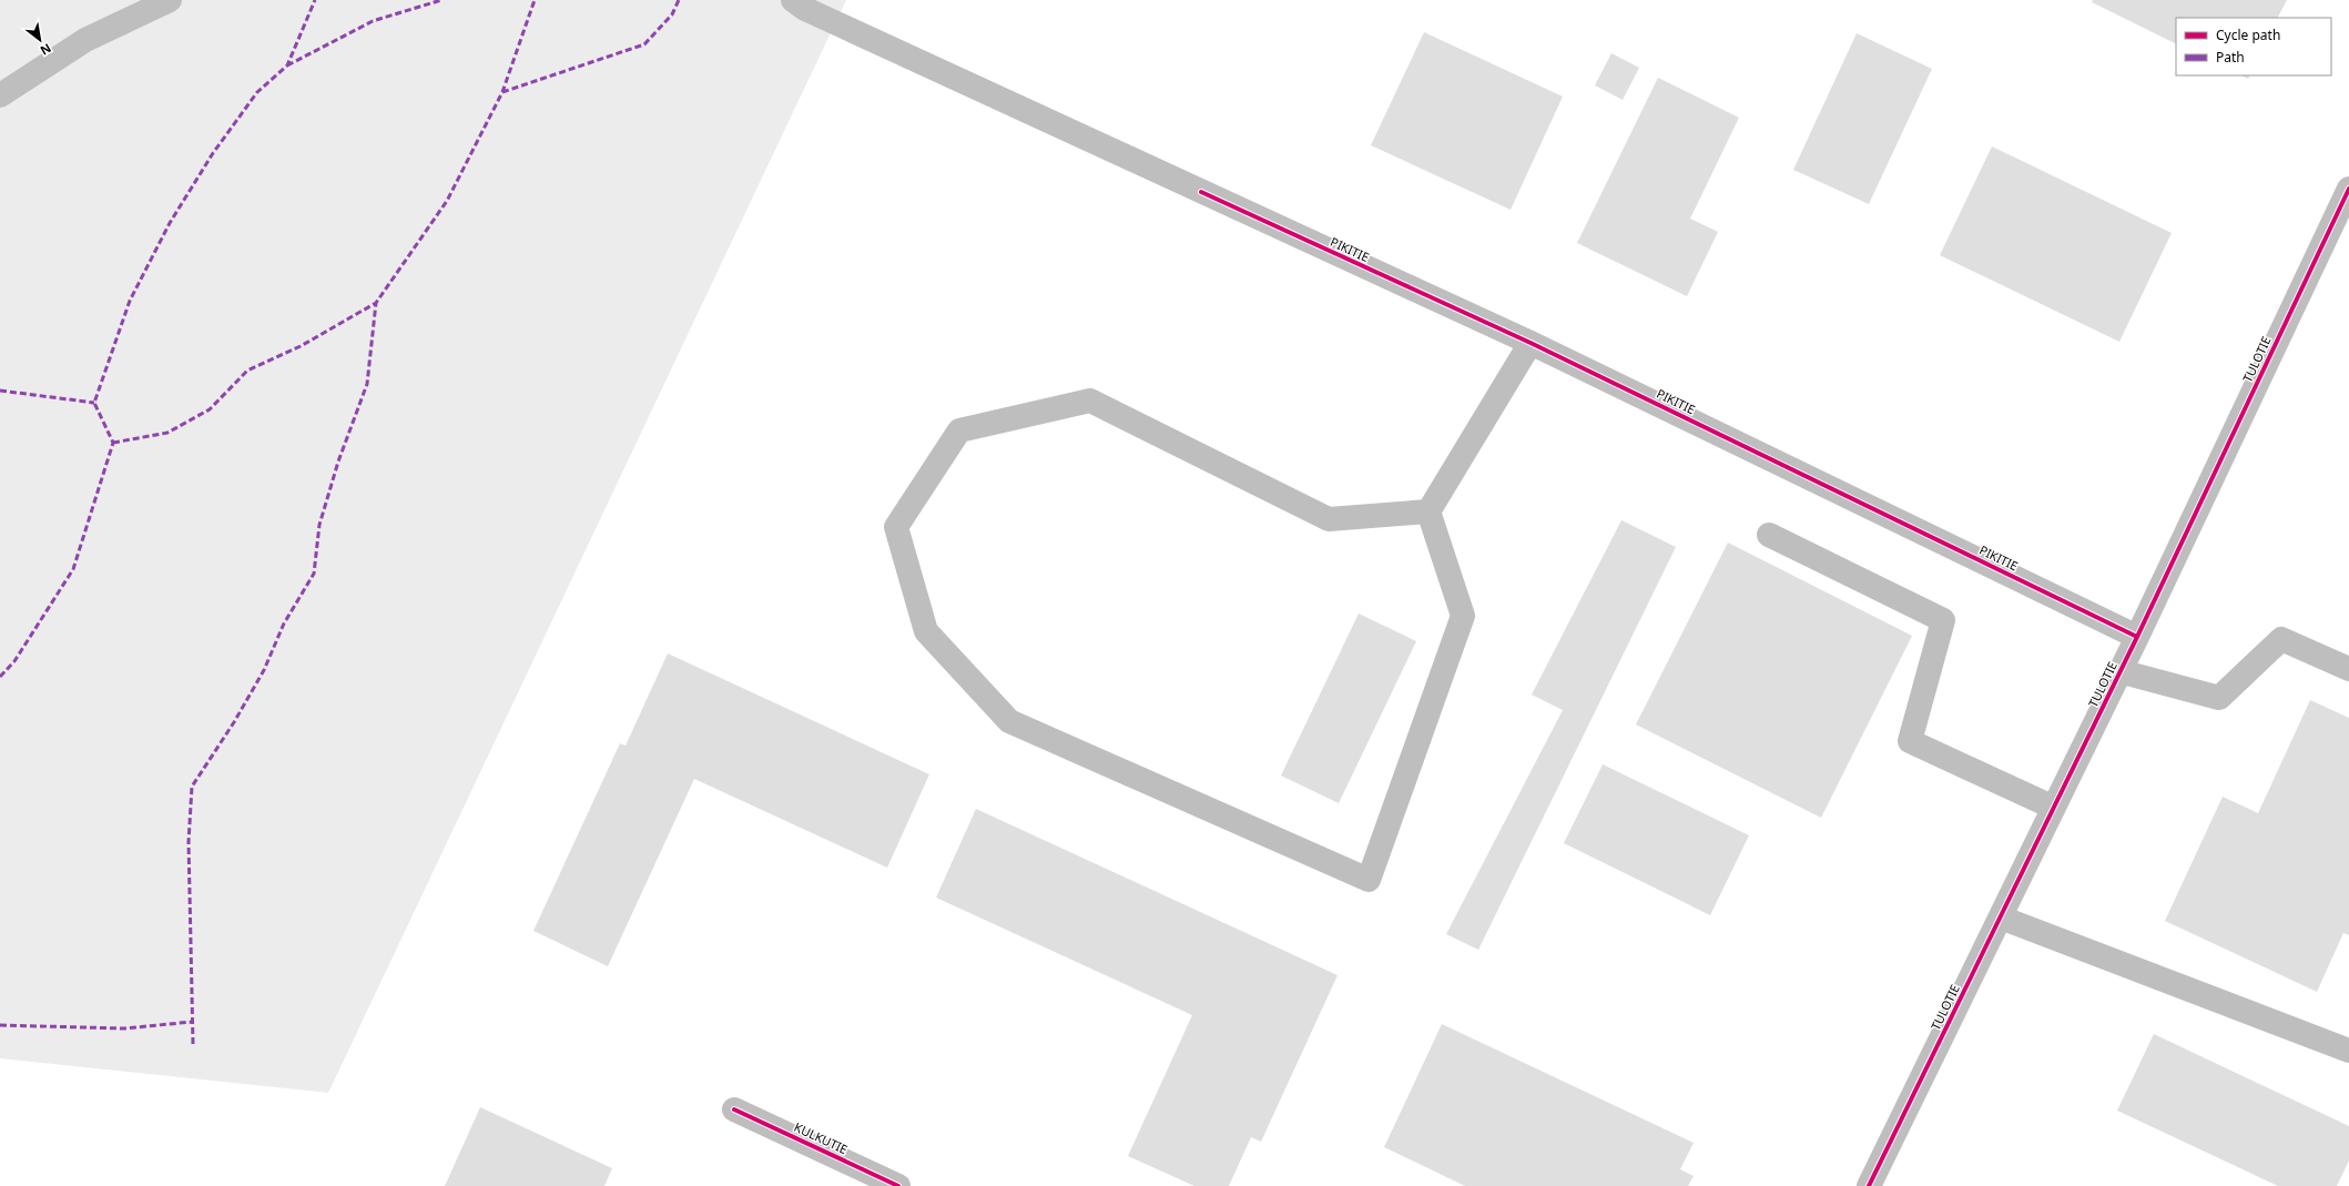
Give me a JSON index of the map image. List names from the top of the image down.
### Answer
{
  "streets": {
    "street": ["PIKITIE", "TULOTIE", "KULKUTIE"]
  },
  "crossings": [
    ["PIKITIE", "TULOTIE"]
  ],
  "legend": ["Cycle path", "Path"],
  "north": "bottom right"
}
